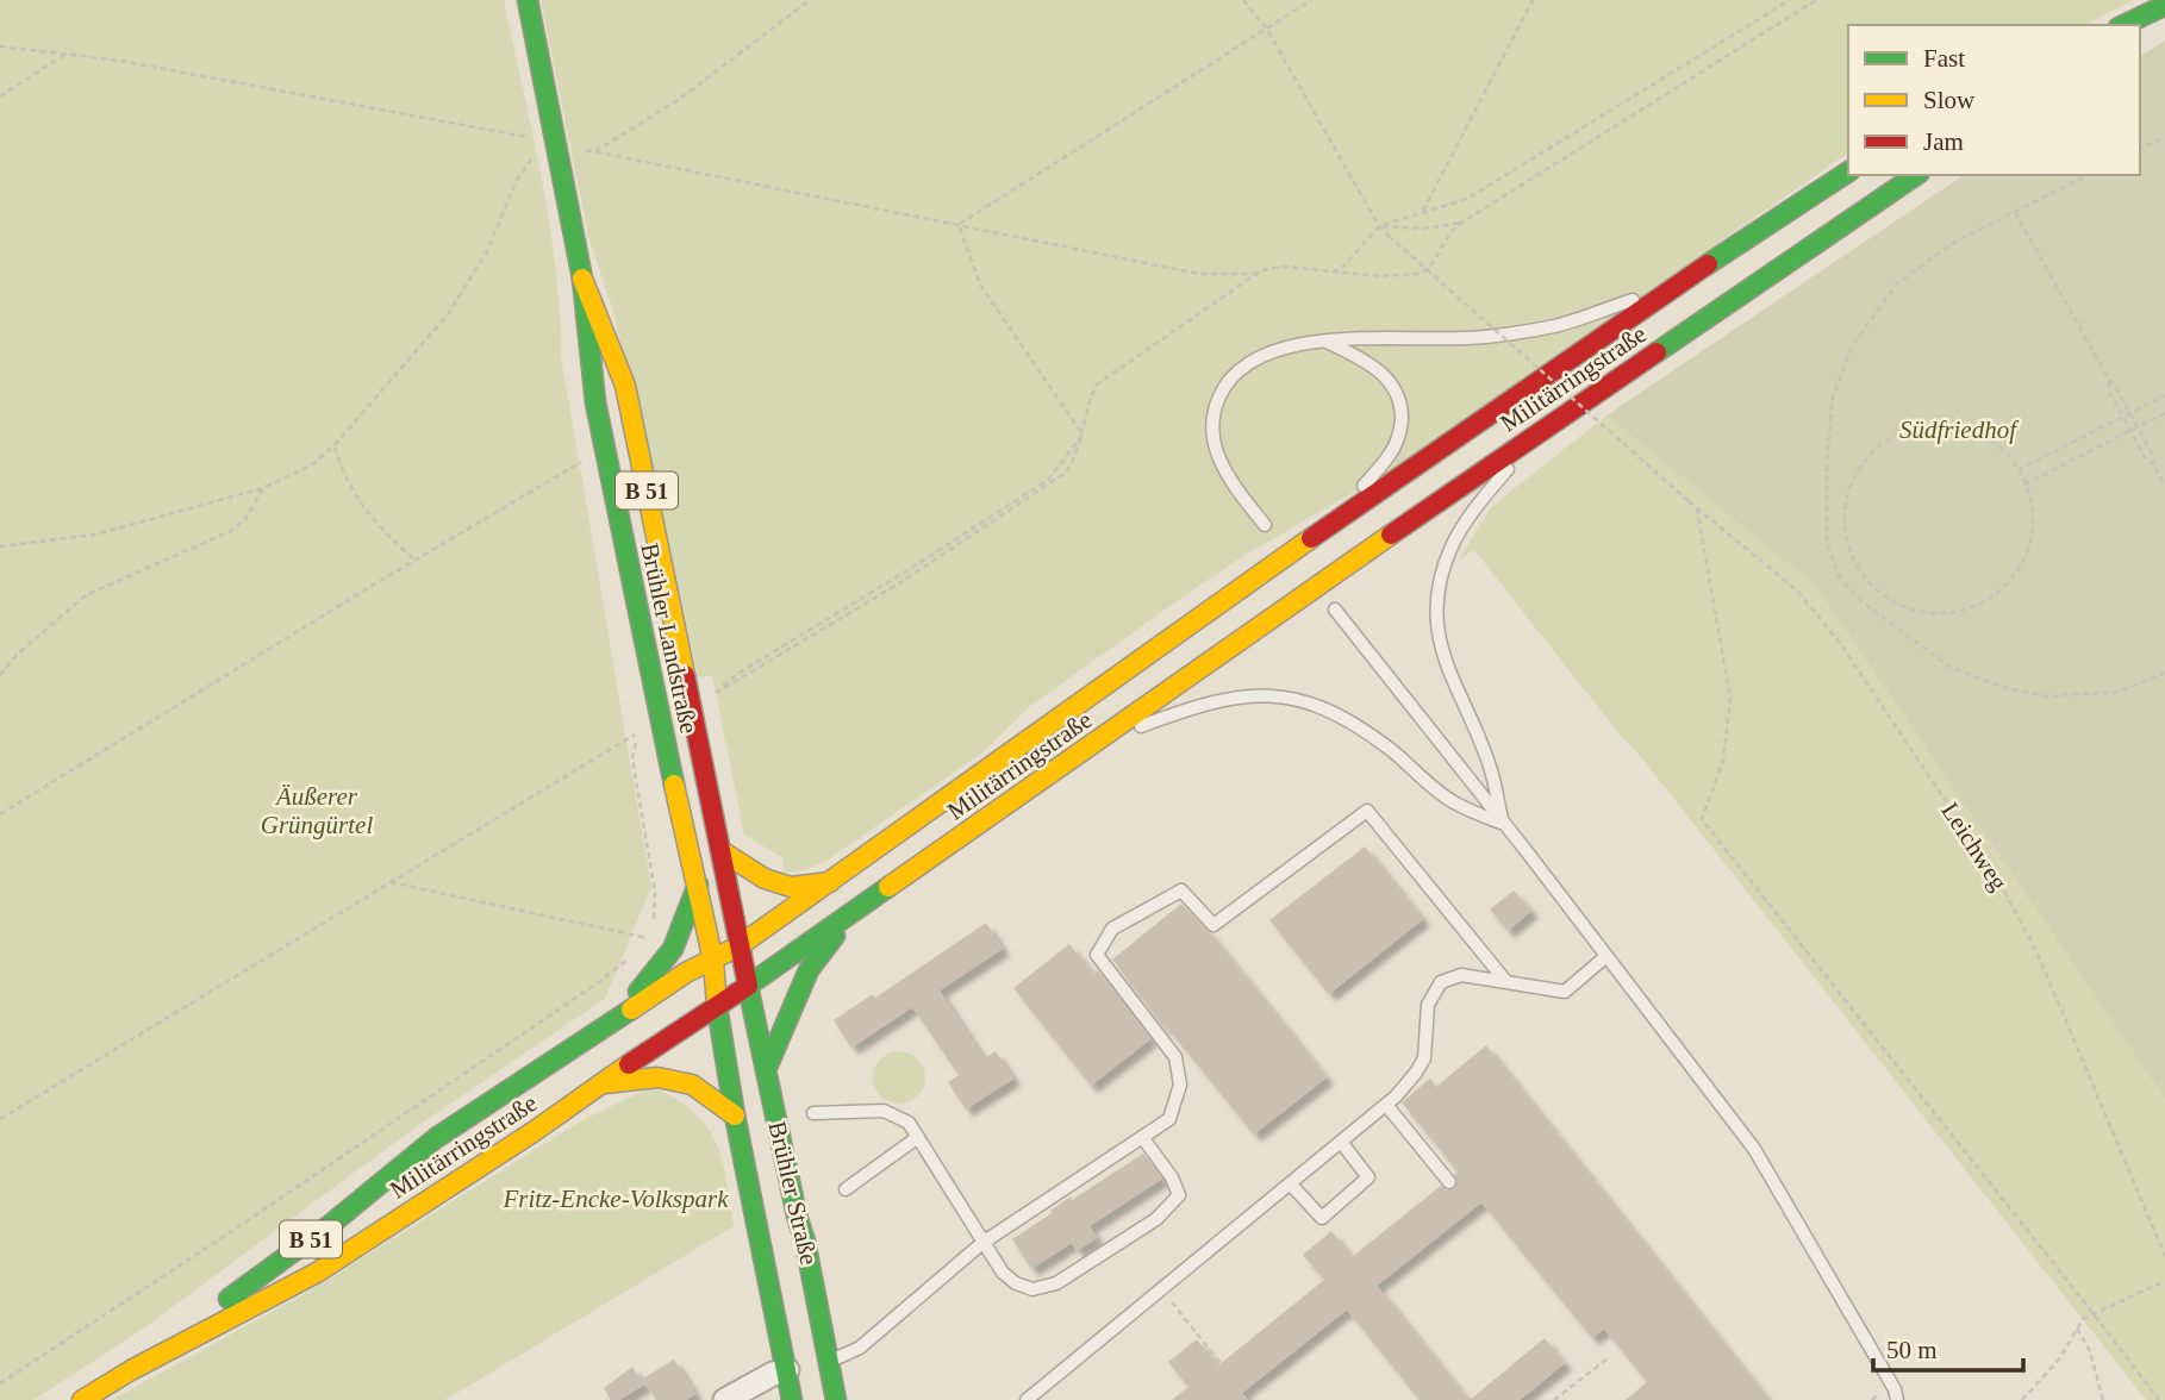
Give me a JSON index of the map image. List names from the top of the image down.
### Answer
{
  "streets": {
    "main road": [
      "Militärringstraße",
      "B 51",
      "Brühler Landstraße",
      "Brühler Straße"
    ],
    "path": ["Leichweg"]
  },
  "crossings": [
    ["Militärringstraße", "B 51"],
    ["Militärringstraße", "Brühler Landstraße"],
    ["Militärringstraße", "Brühler Straße"],
    ["B 51", "Brühler Landstraße"],
    ["B 51", "Brühler Straße"],
    ["Brühler Landstraße", "Brühler Straße"]
  ],
  "parks": ["Südfriedhof", "Äußerer Grüngürtel", "Fritz-Encke-Volkspark"],
  "legend": ["Fast", "Slow", "Jam"],
  "scale_bar": "50 m"
}
